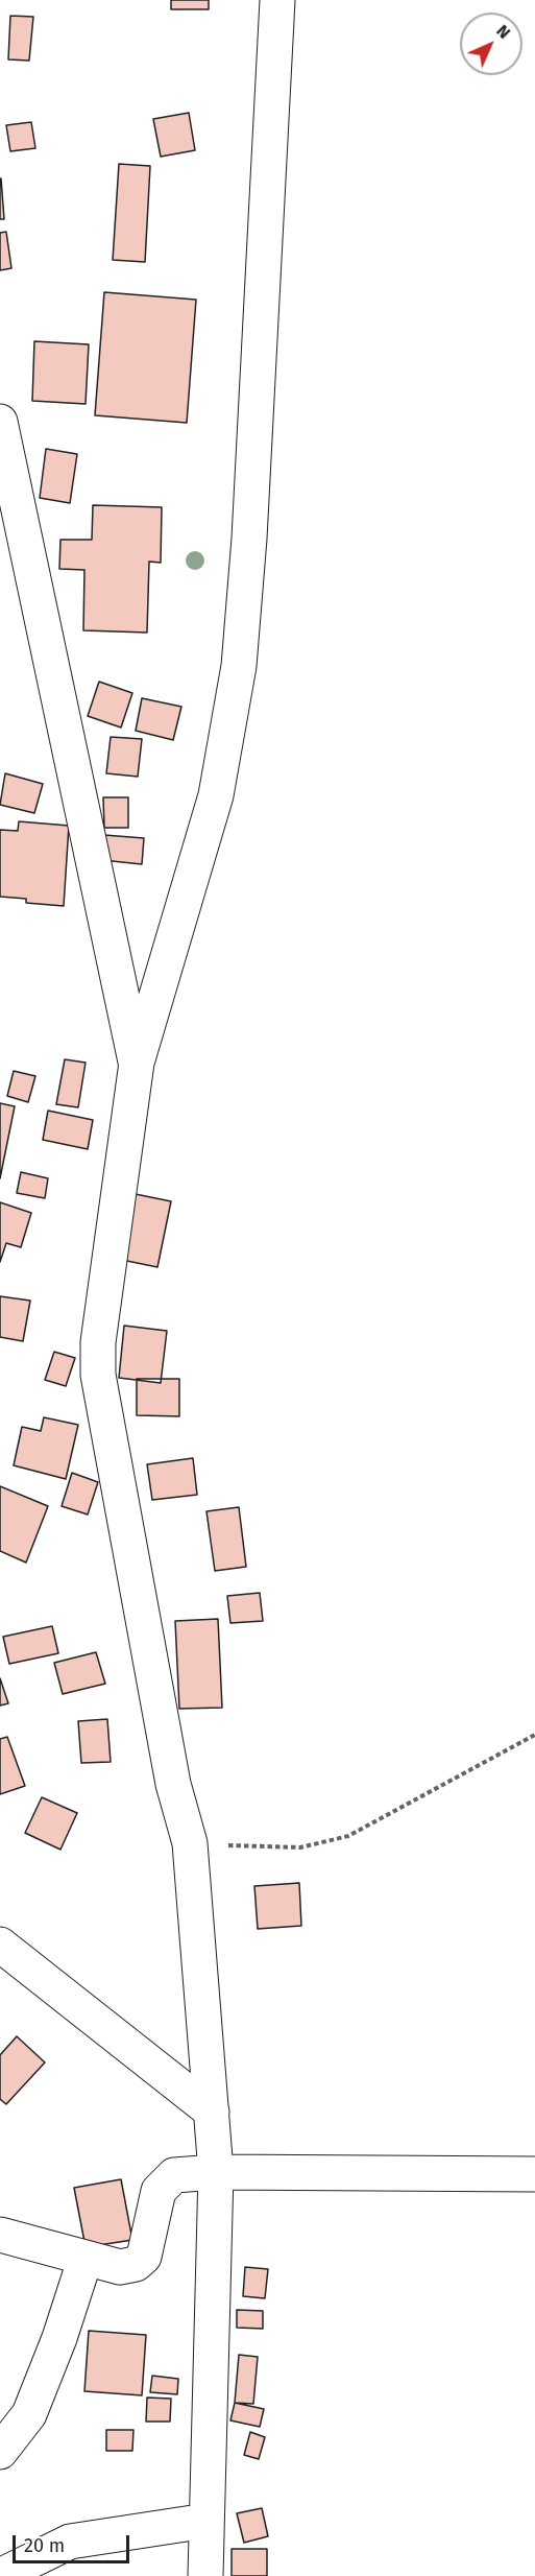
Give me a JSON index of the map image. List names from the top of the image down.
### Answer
{
  "scale_bar": "20 m",
  "north": "top right"
}
